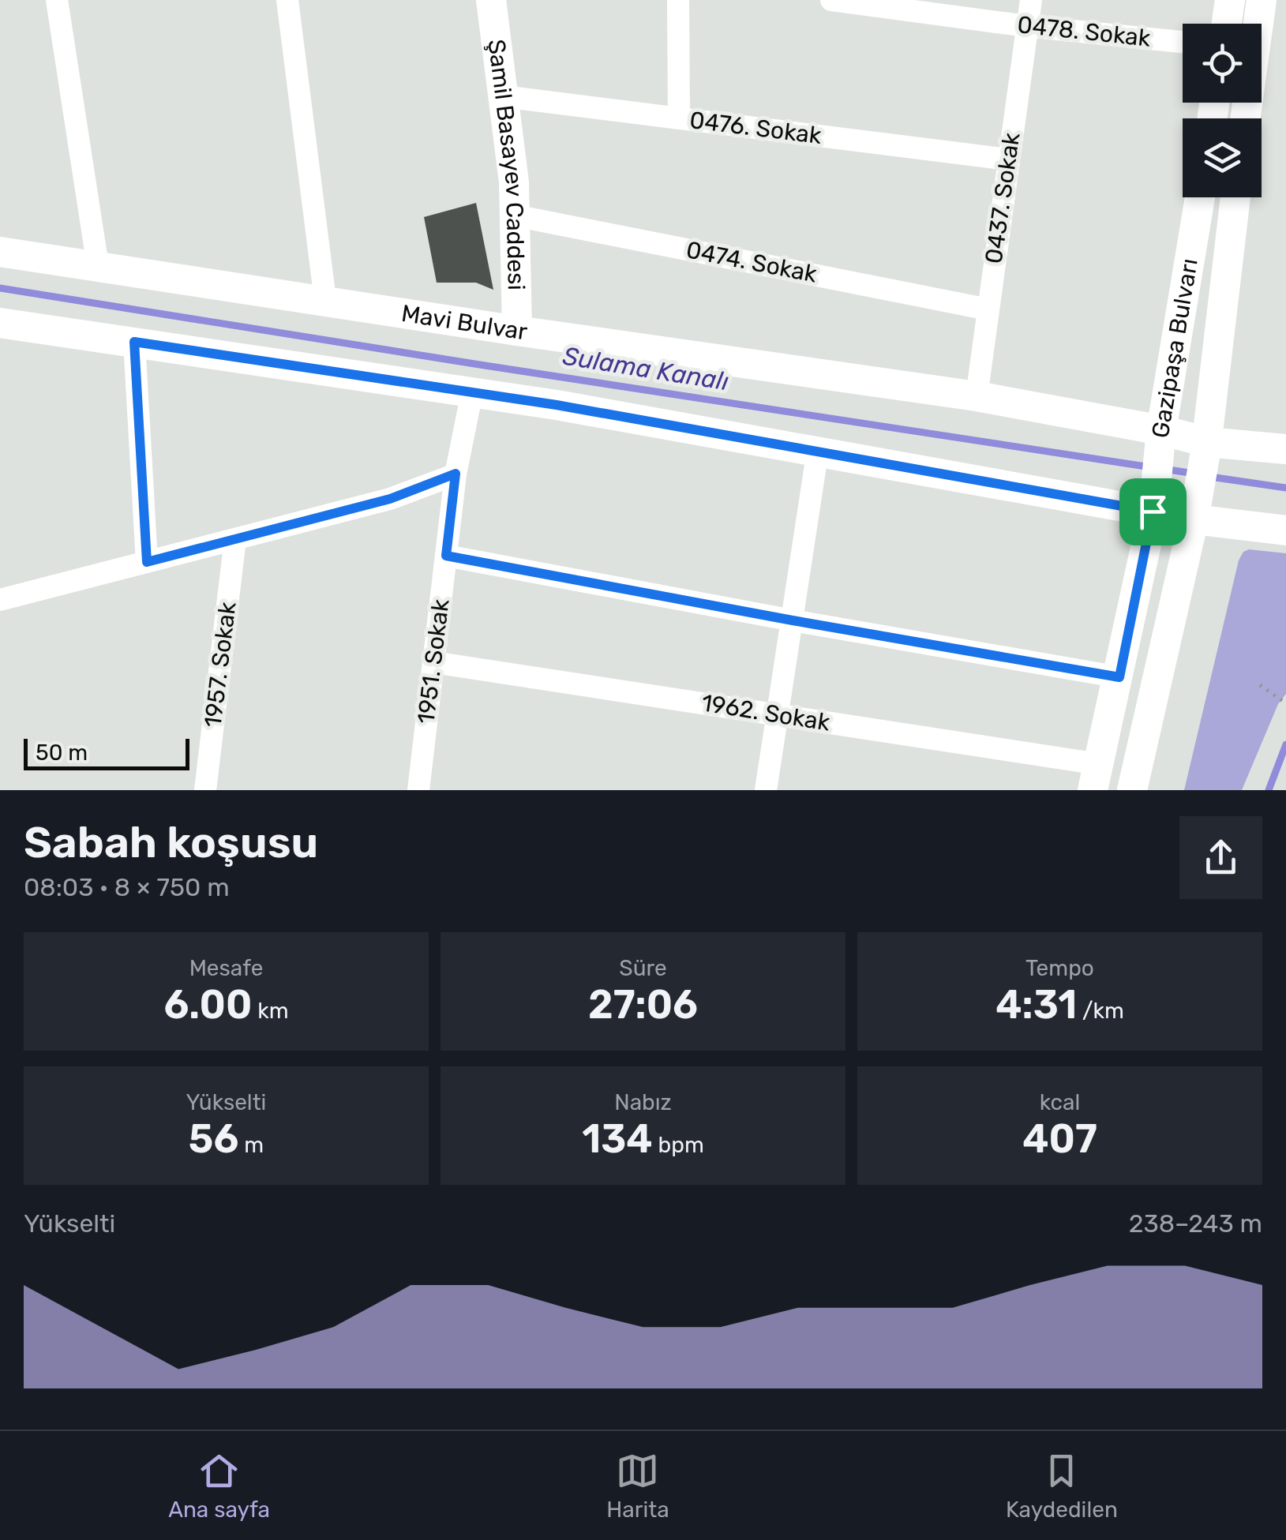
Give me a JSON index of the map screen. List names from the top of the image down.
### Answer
{
  "streets": {
    "street": [
      "0478. Sokak",
      "0476. Sokak",
      "Şamil Basayev Caddesi",
      "0437. Sokak",
      "0474. Sokak",
      "Mavi Bulvar",
      "Gazipaşa Bulvarı",
      "1951. Sokak",
      "1957. Sokak",
      "1962. Sokak"
    ]
  },
  "crossings": [
    ["0478. Sokak", "0437. Sokak"],
    ["0476. Sokak", "Şamil Basayev Caddesi"],
    ["0476. Sokak", "0437. Sokak"],
    ["Şamil Basayev Caddesi", "0474. Sokak"],
    ["Şamil Basayev Caddesi", "Mavi Bulvar"],
    ["0437. Sokak", "0474. Sokak"],
    ["0437. Sokak", "Mavi Bulvar"],
    ["Mavi Bulvar", "Gazipaşa Bulvarı"],
    ["Gazipaşa Bulvarı", "1962. Sokak"],
    ["1951. Sokak", "1962. Sokak"]
  ],
  "water": ["Sulama Kanalı"],
  "scale_bar": "50 m",
  "page": {
    "scale": "50 m",
    "heading": ["Sabah koşusu", "08:03 · 8 × 750 m"],
    "stats": [
      ["Mesafe", "6.00 km"],
      ["Süre", "27:06"],
      ["Tempo", "4:31 /km"],
      ["Yükselti", "56 m"],
      ["Nabız", "134 bpm"],
      ["kcal", "407"]
    ],
    "chart": ["Yükselti", "238–243 m"],
    "tabs": ["Ana sayfa", "Harita", "Kaydedilen"]
  }
}
